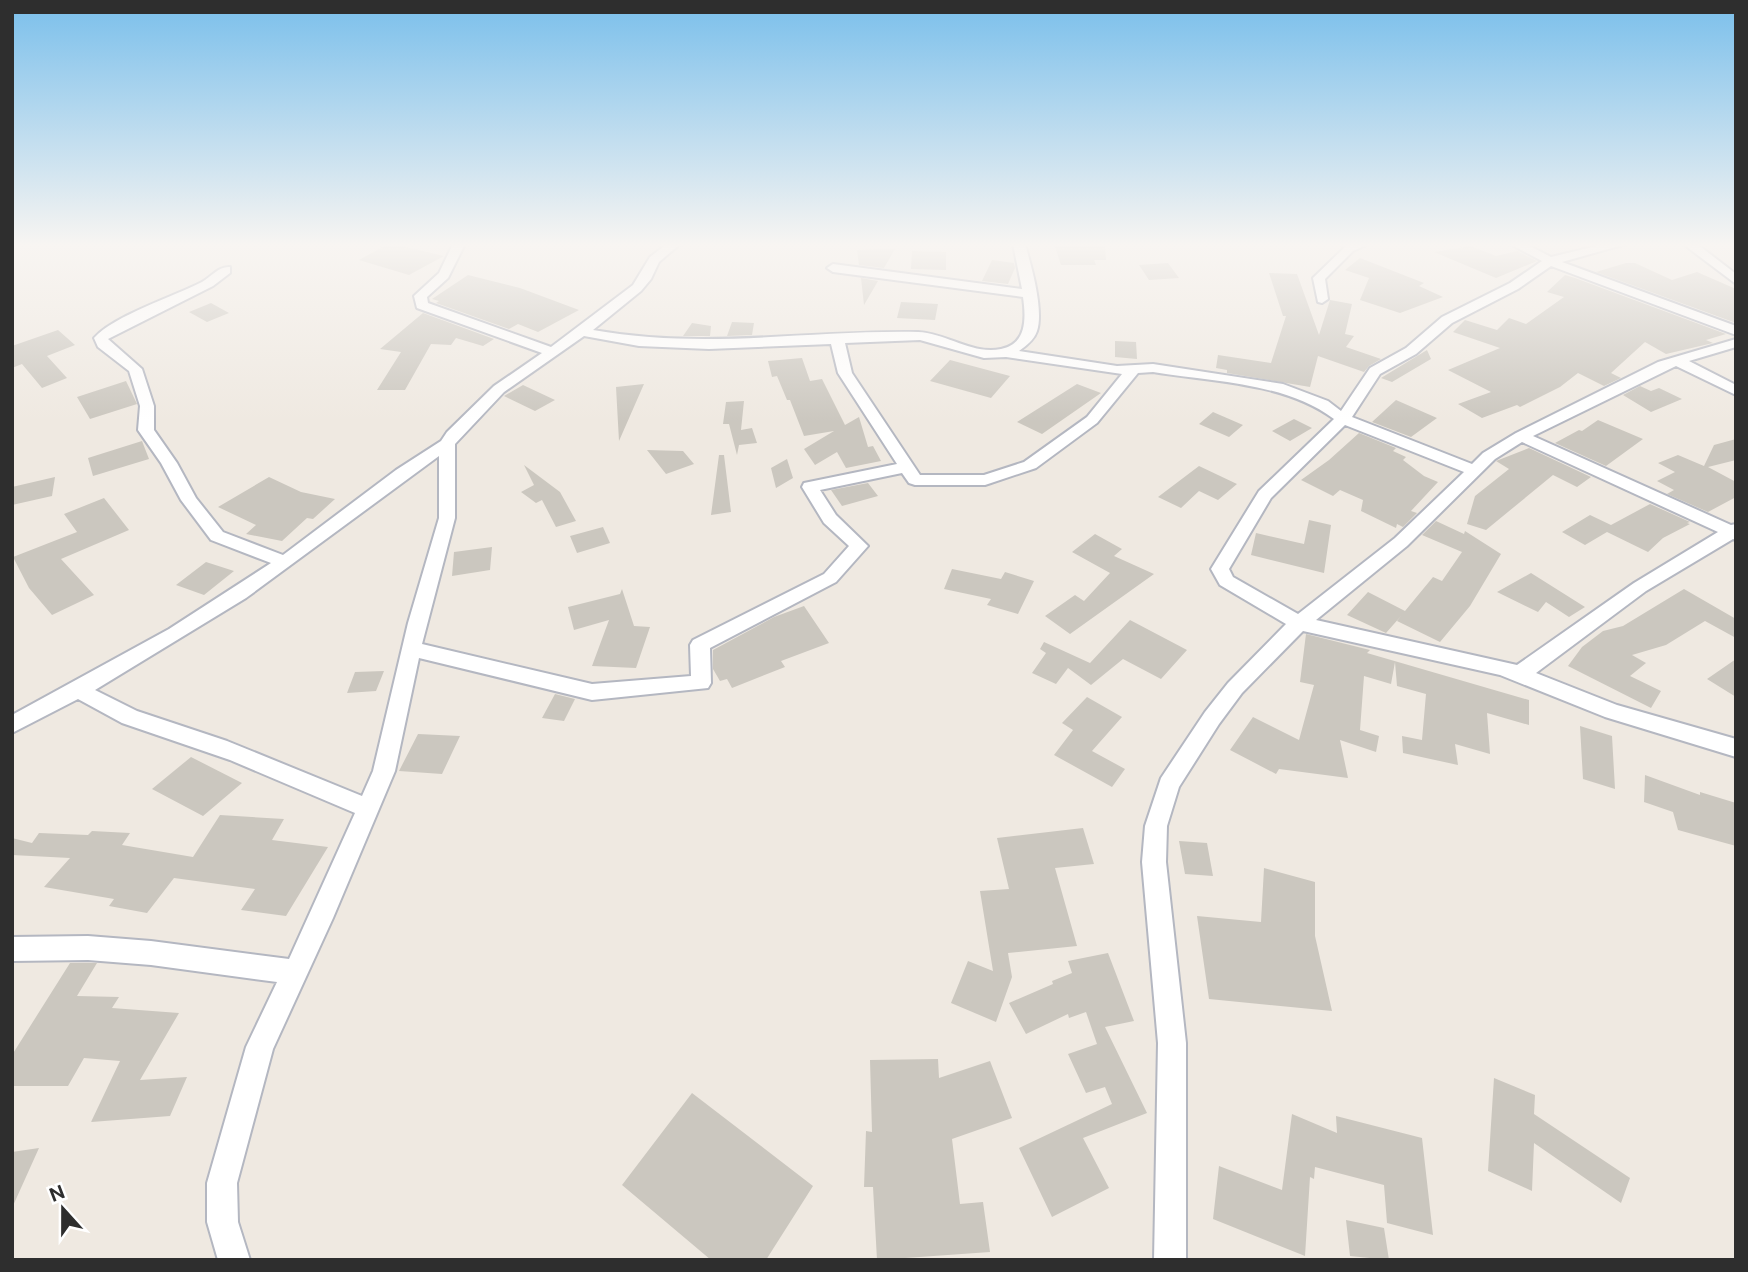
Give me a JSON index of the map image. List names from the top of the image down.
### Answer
{
  "north": "top"
}
